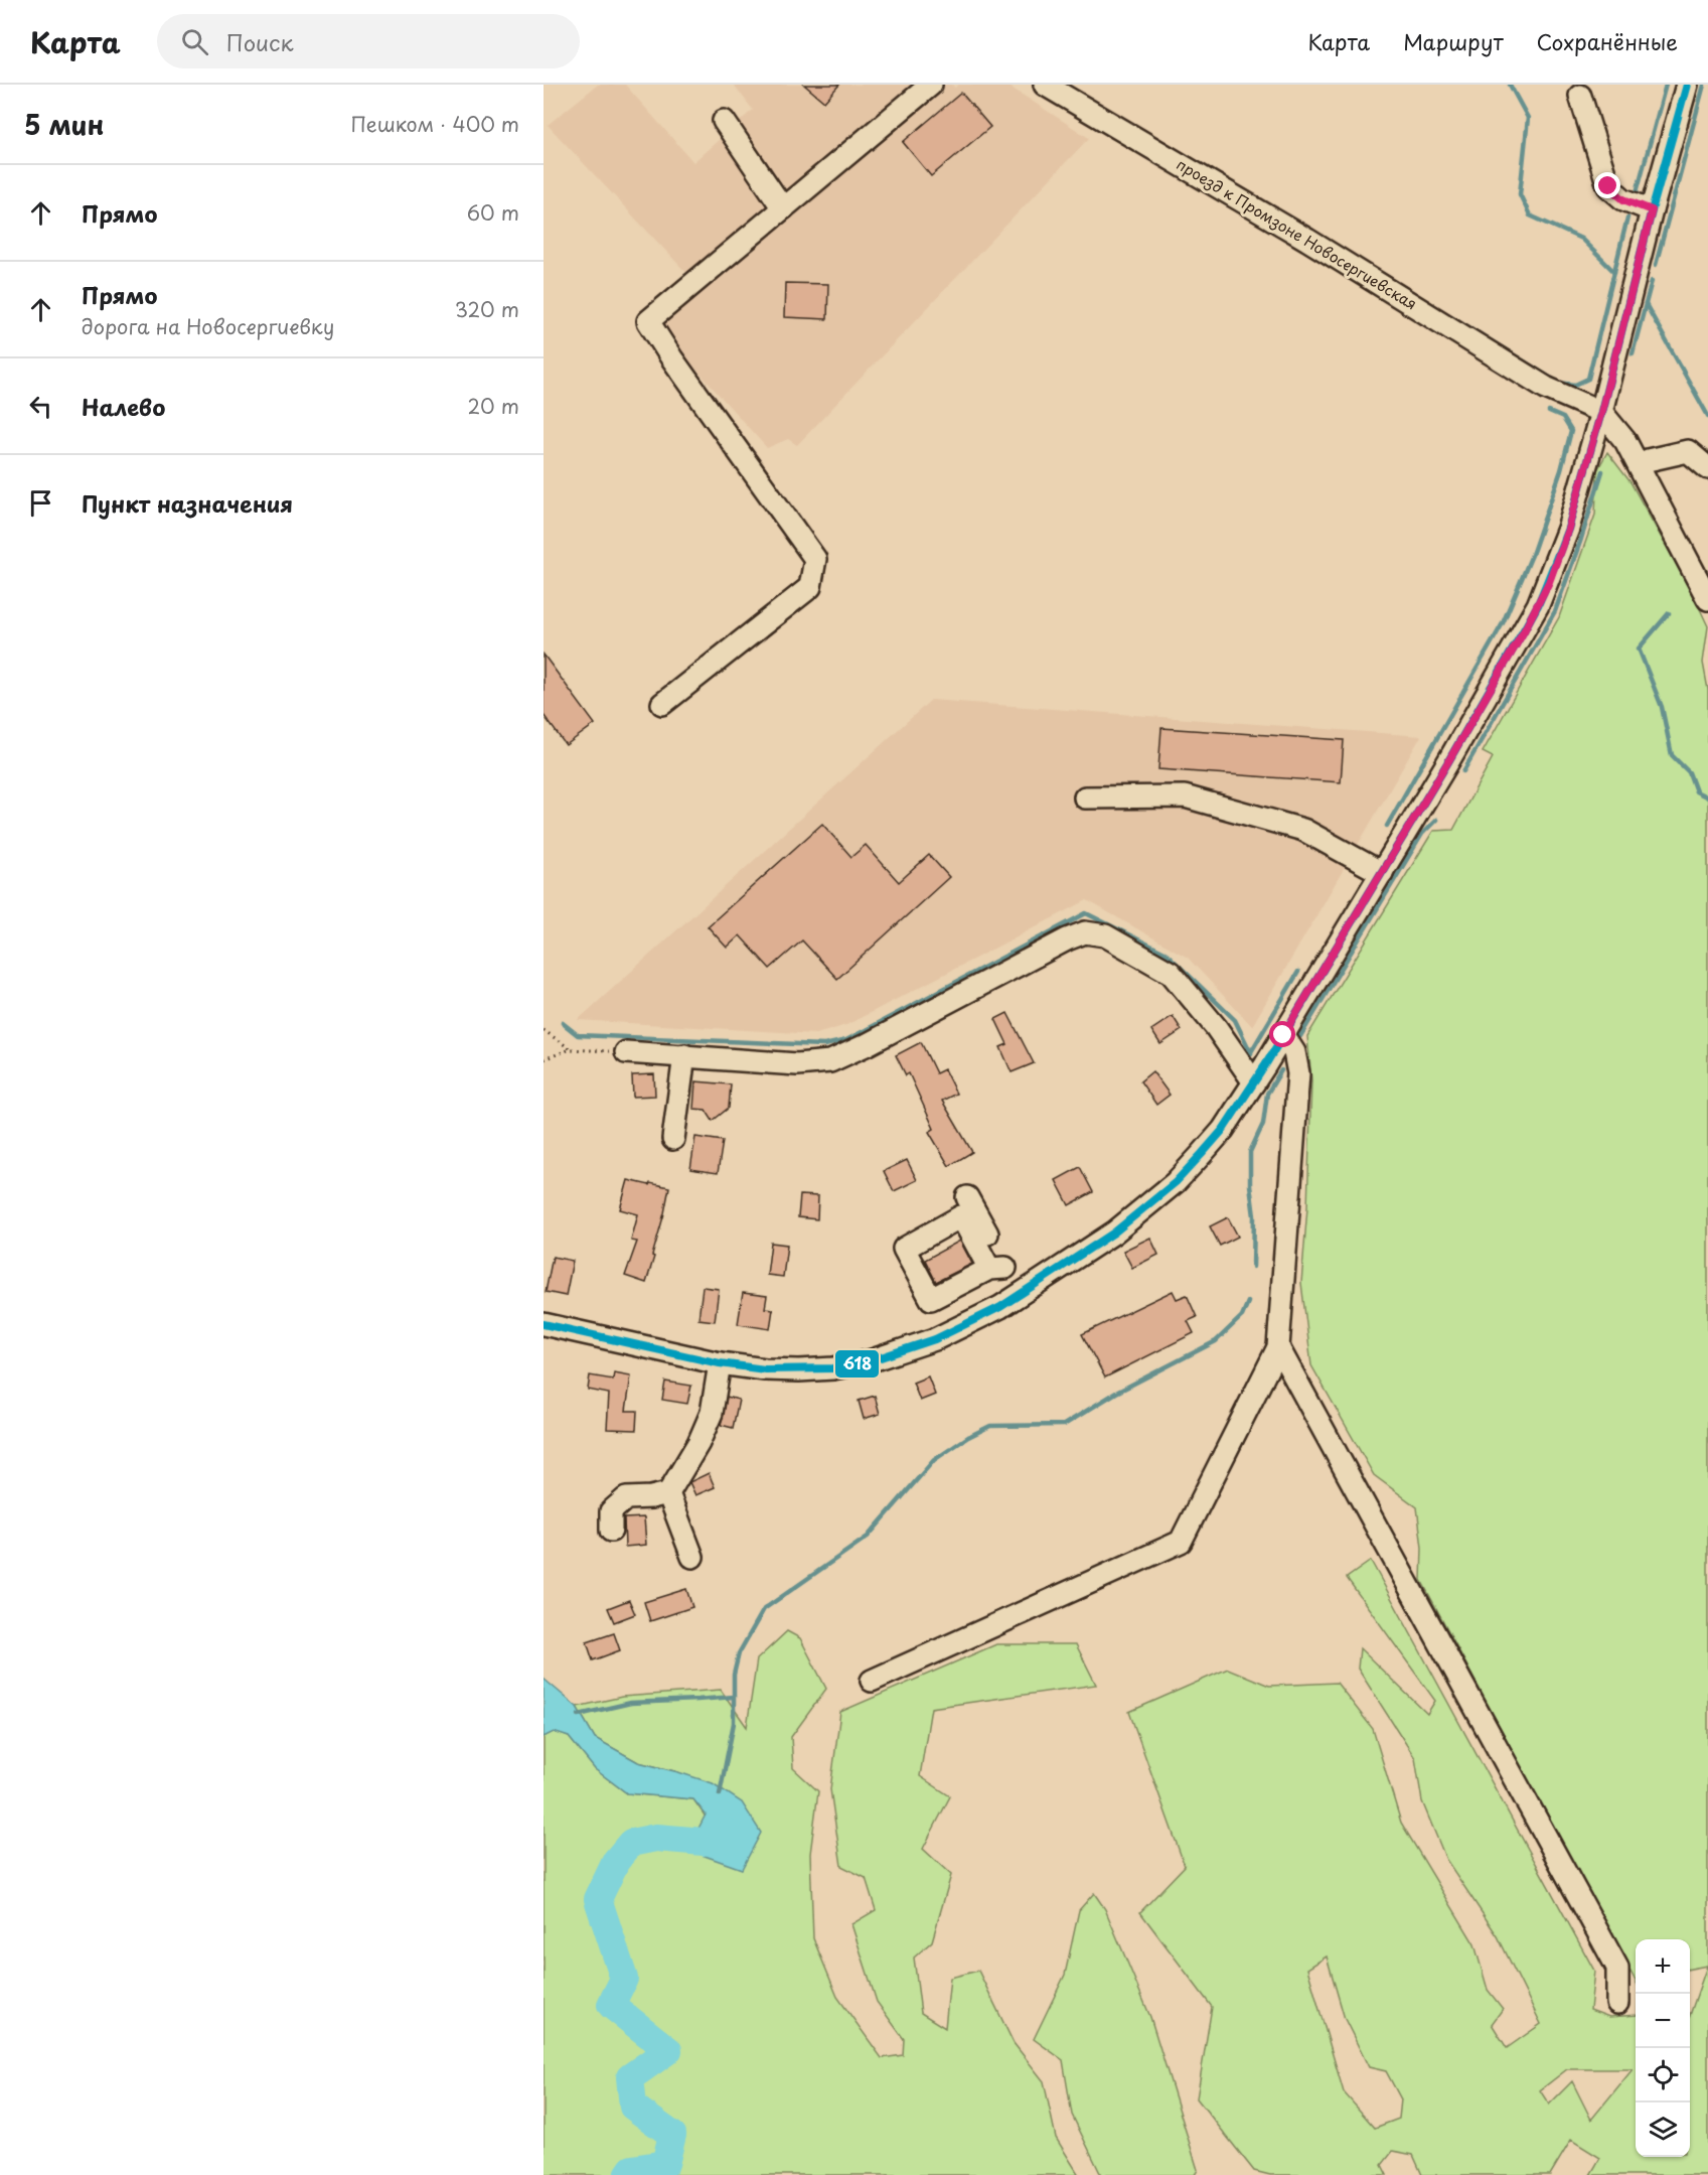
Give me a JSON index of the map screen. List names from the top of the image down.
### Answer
{
  "streets": {
    "street": ["проезд к Промзоне Новосергиевская"]
  },
  "lines": ["transit line 618"],
  "page": {
    "header": "Карта",
    "search": "Поиск",
    "nav": ["Карта", "Маршрут", "Сохранённые"],
    "heading": ["5 мин", "Пешком · 400 m"],
    "list": [
      ["Прямо", "60 m"],
      ["Прямо", "дорога на Новосергиевку", "320 m"],
      ["Налево", "20 m"],
      "Пункт назначения"
    ],
    "map_buttons": ["+", "−"]
  }
}
